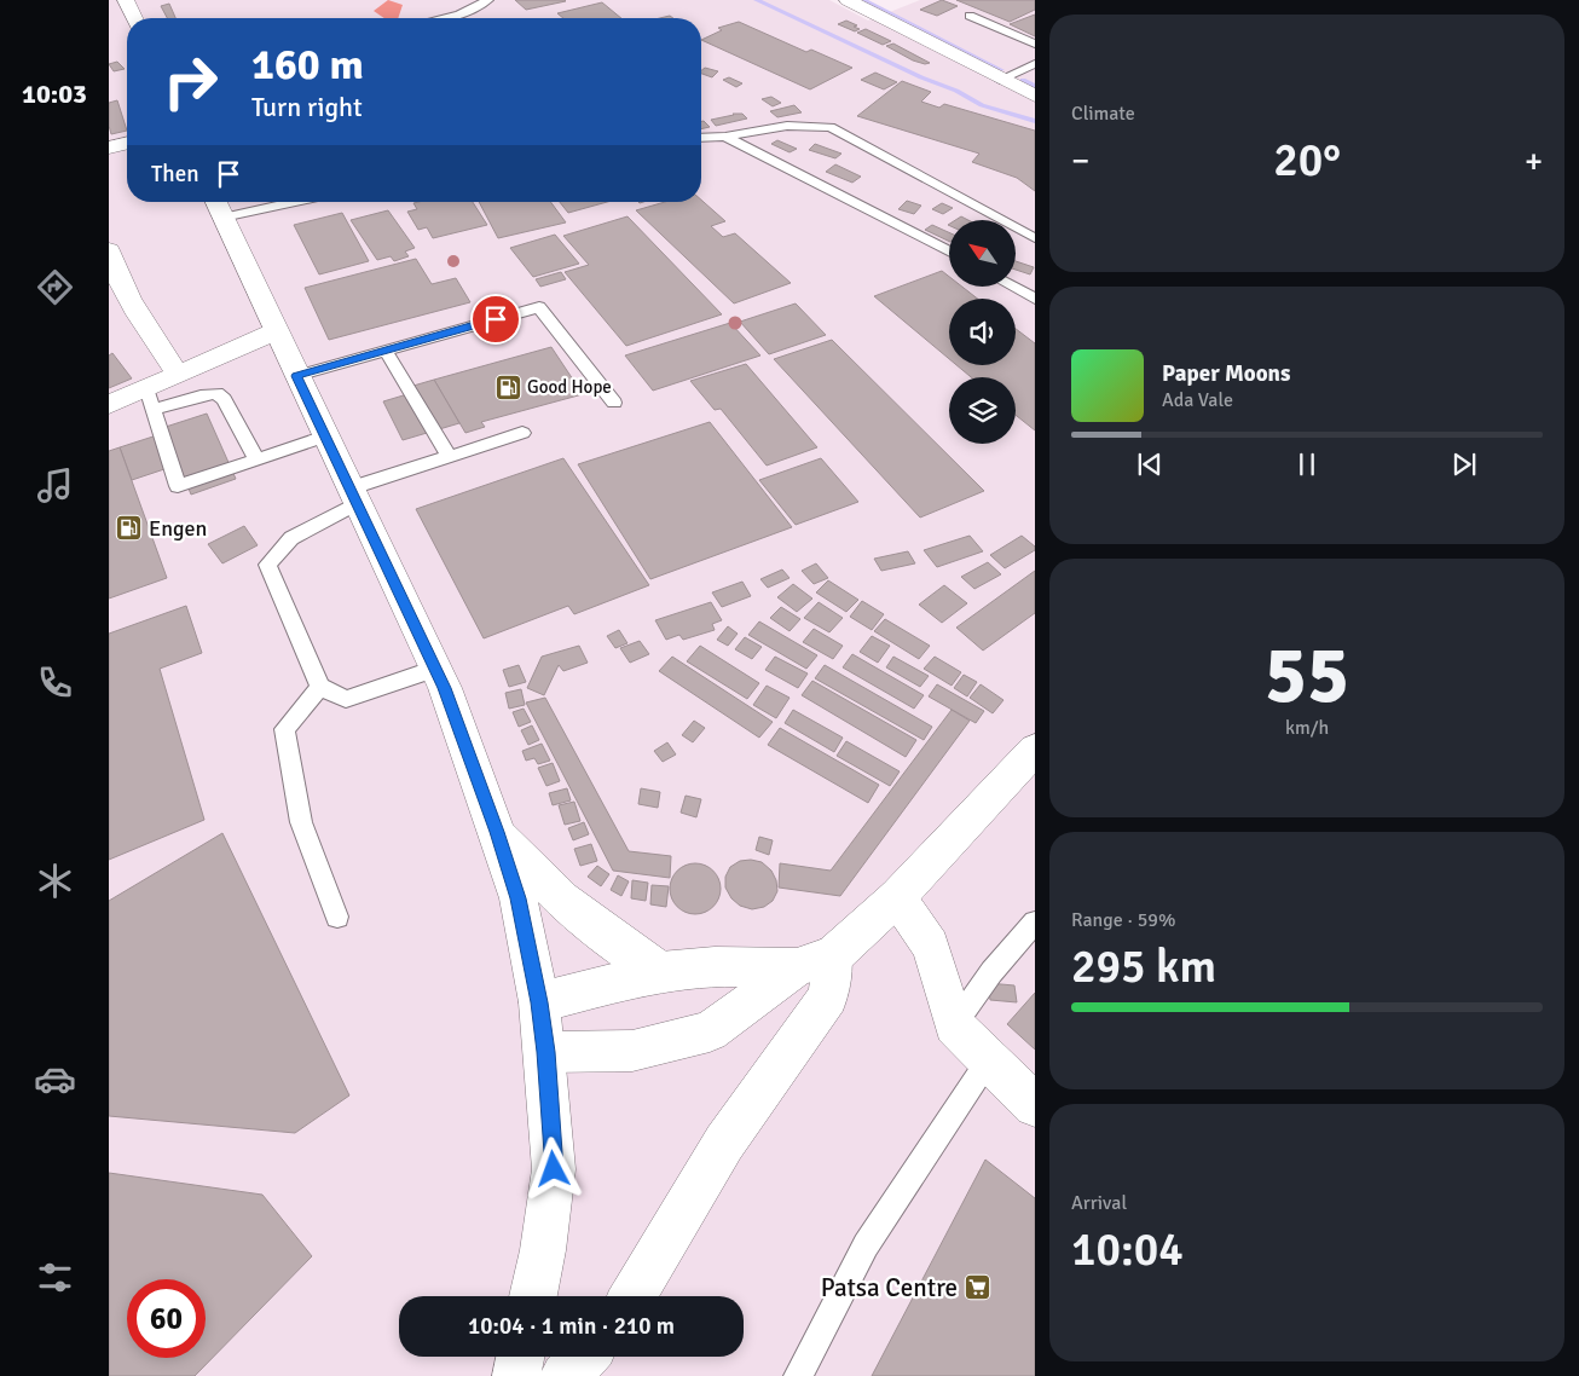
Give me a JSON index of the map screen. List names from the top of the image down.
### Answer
{
  "places": {
    "fuel station": ["Good Hope", "Engen"],
    "supermarket": ["Patsa Centre"]
  },
  "north": "top left",
  "page": {
    "tabs": "10:03",
    "tile": [
      "Climate",
      ["55", "km/h"],
      ["Range · 59%", "295 km"],
      ["Arrival", "10:04"]
    ],
    "turn": ["160 m", "Turn right"],
    "heat": ["−", "20°", "+"],
    "then": "Then",
    "song": ["Paper Moons", "Ada Vale"],
    "limit": "60",
    "trip": "10:04 · 1 min · 210 m"
  }
}
